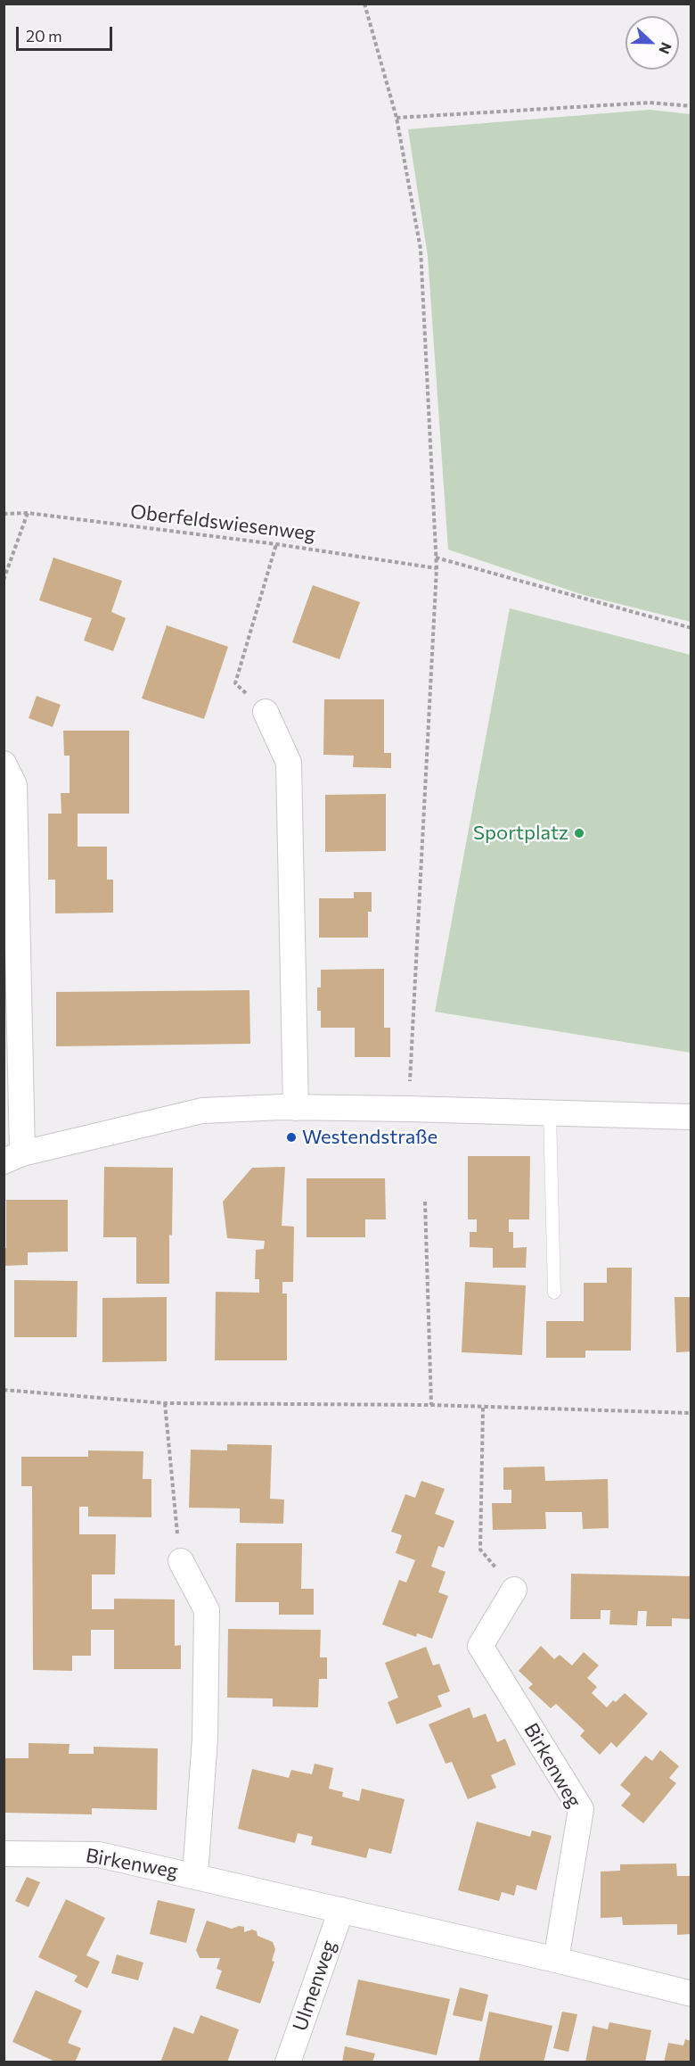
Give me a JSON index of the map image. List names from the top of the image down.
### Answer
{
  "streets": {
    "street": ["Birkenweg", "Ulmenweg"],
    "path": ["Oberfeldswiesenweg"]
  },
  "crossings": [
    ["Birkenweg", "Ulmenweg"]
  ],
  "places": ["Sportplatz", "Westendstraße"],
  "scale_bar": "20 m",
  "north": "right"
}
